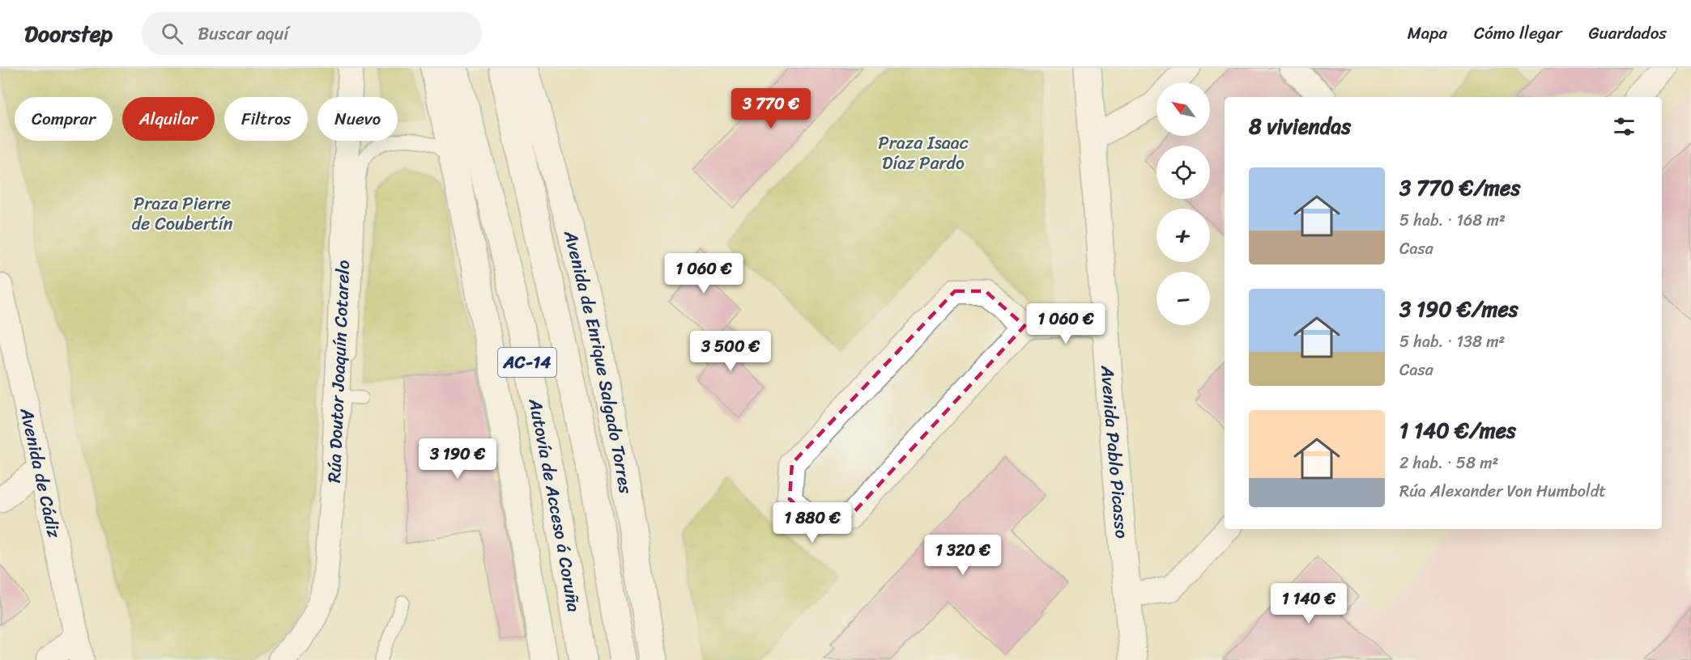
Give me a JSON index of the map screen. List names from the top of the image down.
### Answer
{
  "streets": {
    "main road": [
      "AC-14",
      "Avenida de Enrique Salgado Torres",
      "Avenida Pablo Picasso",
      "Autovía de Acceso á Coruña"
    ],
    "street": ["Rúa Doutor Joaquín Cotarelo", "Avenida de Cádiz"]
  },
  "parks": ["Praza Isaac Díaz Pardo", "Praza Pierre de Coubertín"],
  "north": "top left",
  "page": {
    "header": "Doorstep",
    "search": "Buscar aquí",
    "nav": ["Mapa", "Cómo llegar", "Guardados"],
    "map_buttons": ["+", "−"],
    "price": [
      "3 770 €",
      "1 060 €",
      "1 060 €",
      "3 500 €",
      "3 190 €",
      "1 880 €",
      "1 320 €",
      "1 140 €"
    ],
    "chip": [
      "Comprar",
      "Alquilar",
      "Filtros",
      "Nuevo"
    ],
    "heading": "8 viviendas",
    "list": [
      {
        "name": "3 770 €/mes",
        "note": "5 hab. · 168 m² · Casa"
      },
      {
        "name": "3 190 €/mes",
        "note": "5 hab. · 138 m² · Casa"
      },
      {
        "name": "1 140 €/mes",
        "note": "2 hab. · 58 m² · Rúa Alexander Von Humboldt"
      }
    ]
  }
}
